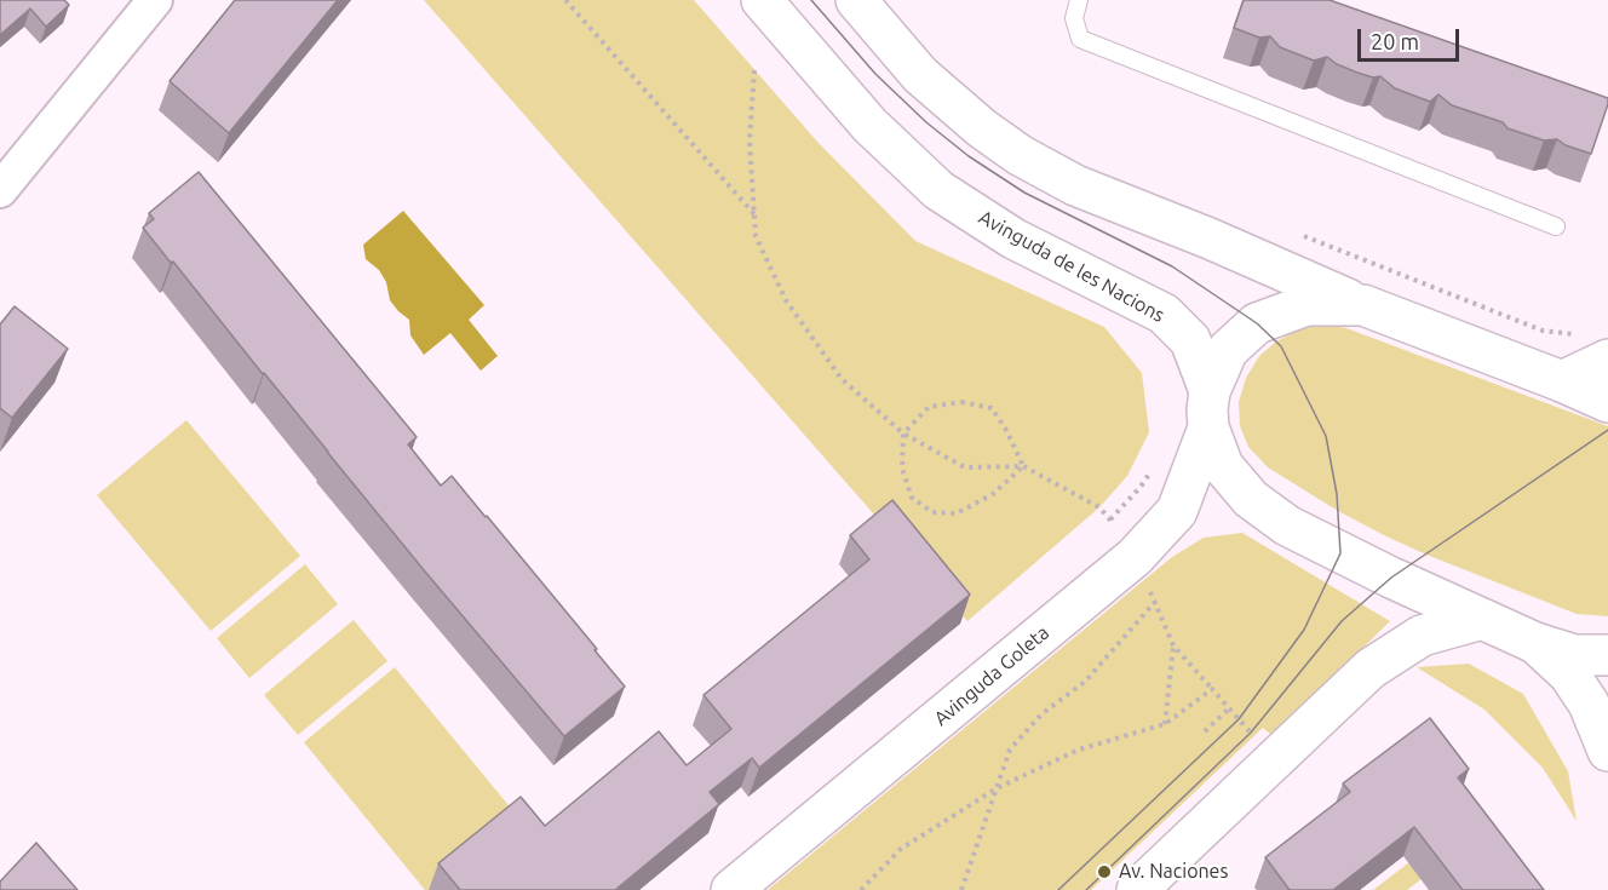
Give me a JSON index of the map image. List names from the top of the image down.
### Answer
{
  "streets": {
    "main road": ["Avinguda de les Nacions", "Avinguda Goleta"]
  },
  "crossings": [
    ["Avinguda de les Nacions", "Avinguda Goleta"]
  ],
  "places": ["Av. Naciones"],
  "scale_bar": "20 m"
}
